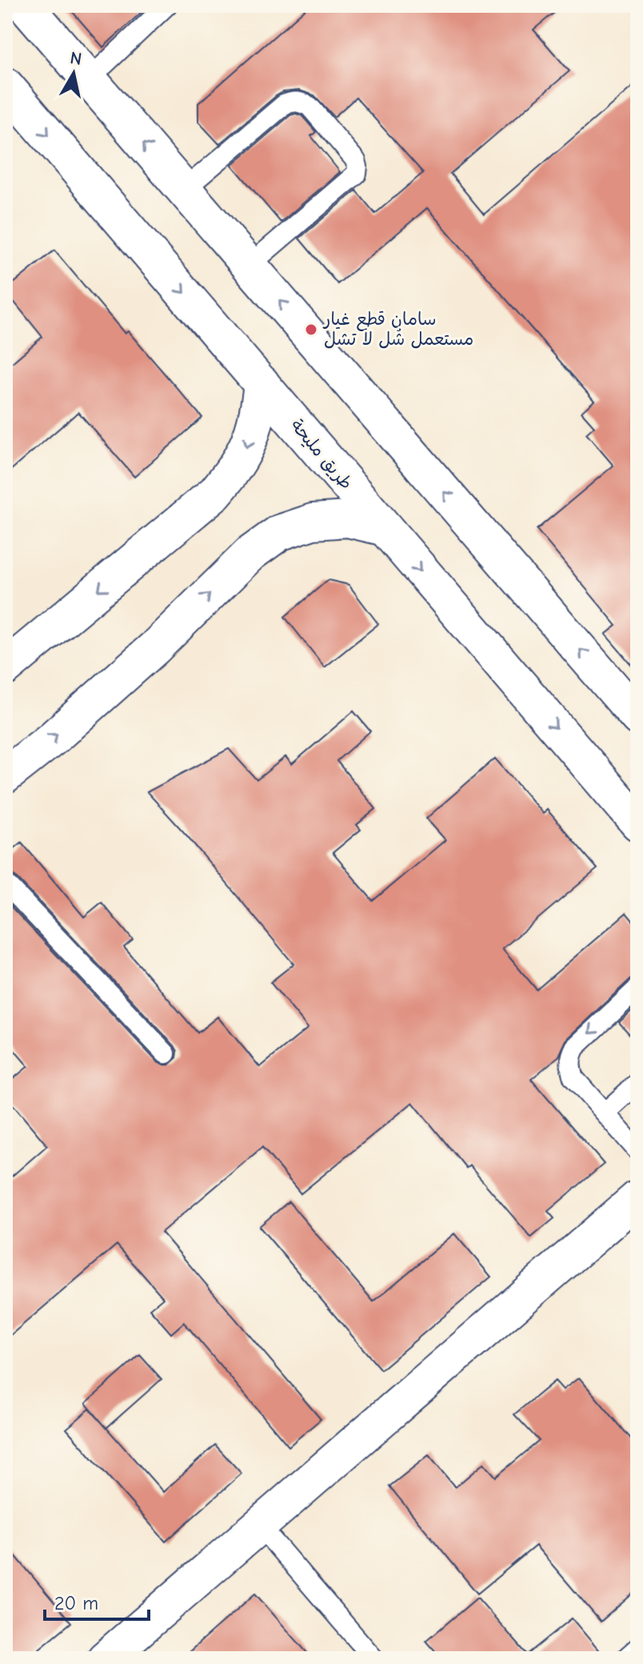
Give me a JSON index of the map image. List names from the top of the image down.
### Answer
{
  "streets": {
    "main road": ["طريق مليحة"]
  },
  "places": ["سامان قطع غيار مستعمل شُل لا تشل"],
  "scale_bar": "20 m",
  "north": "top"
}
